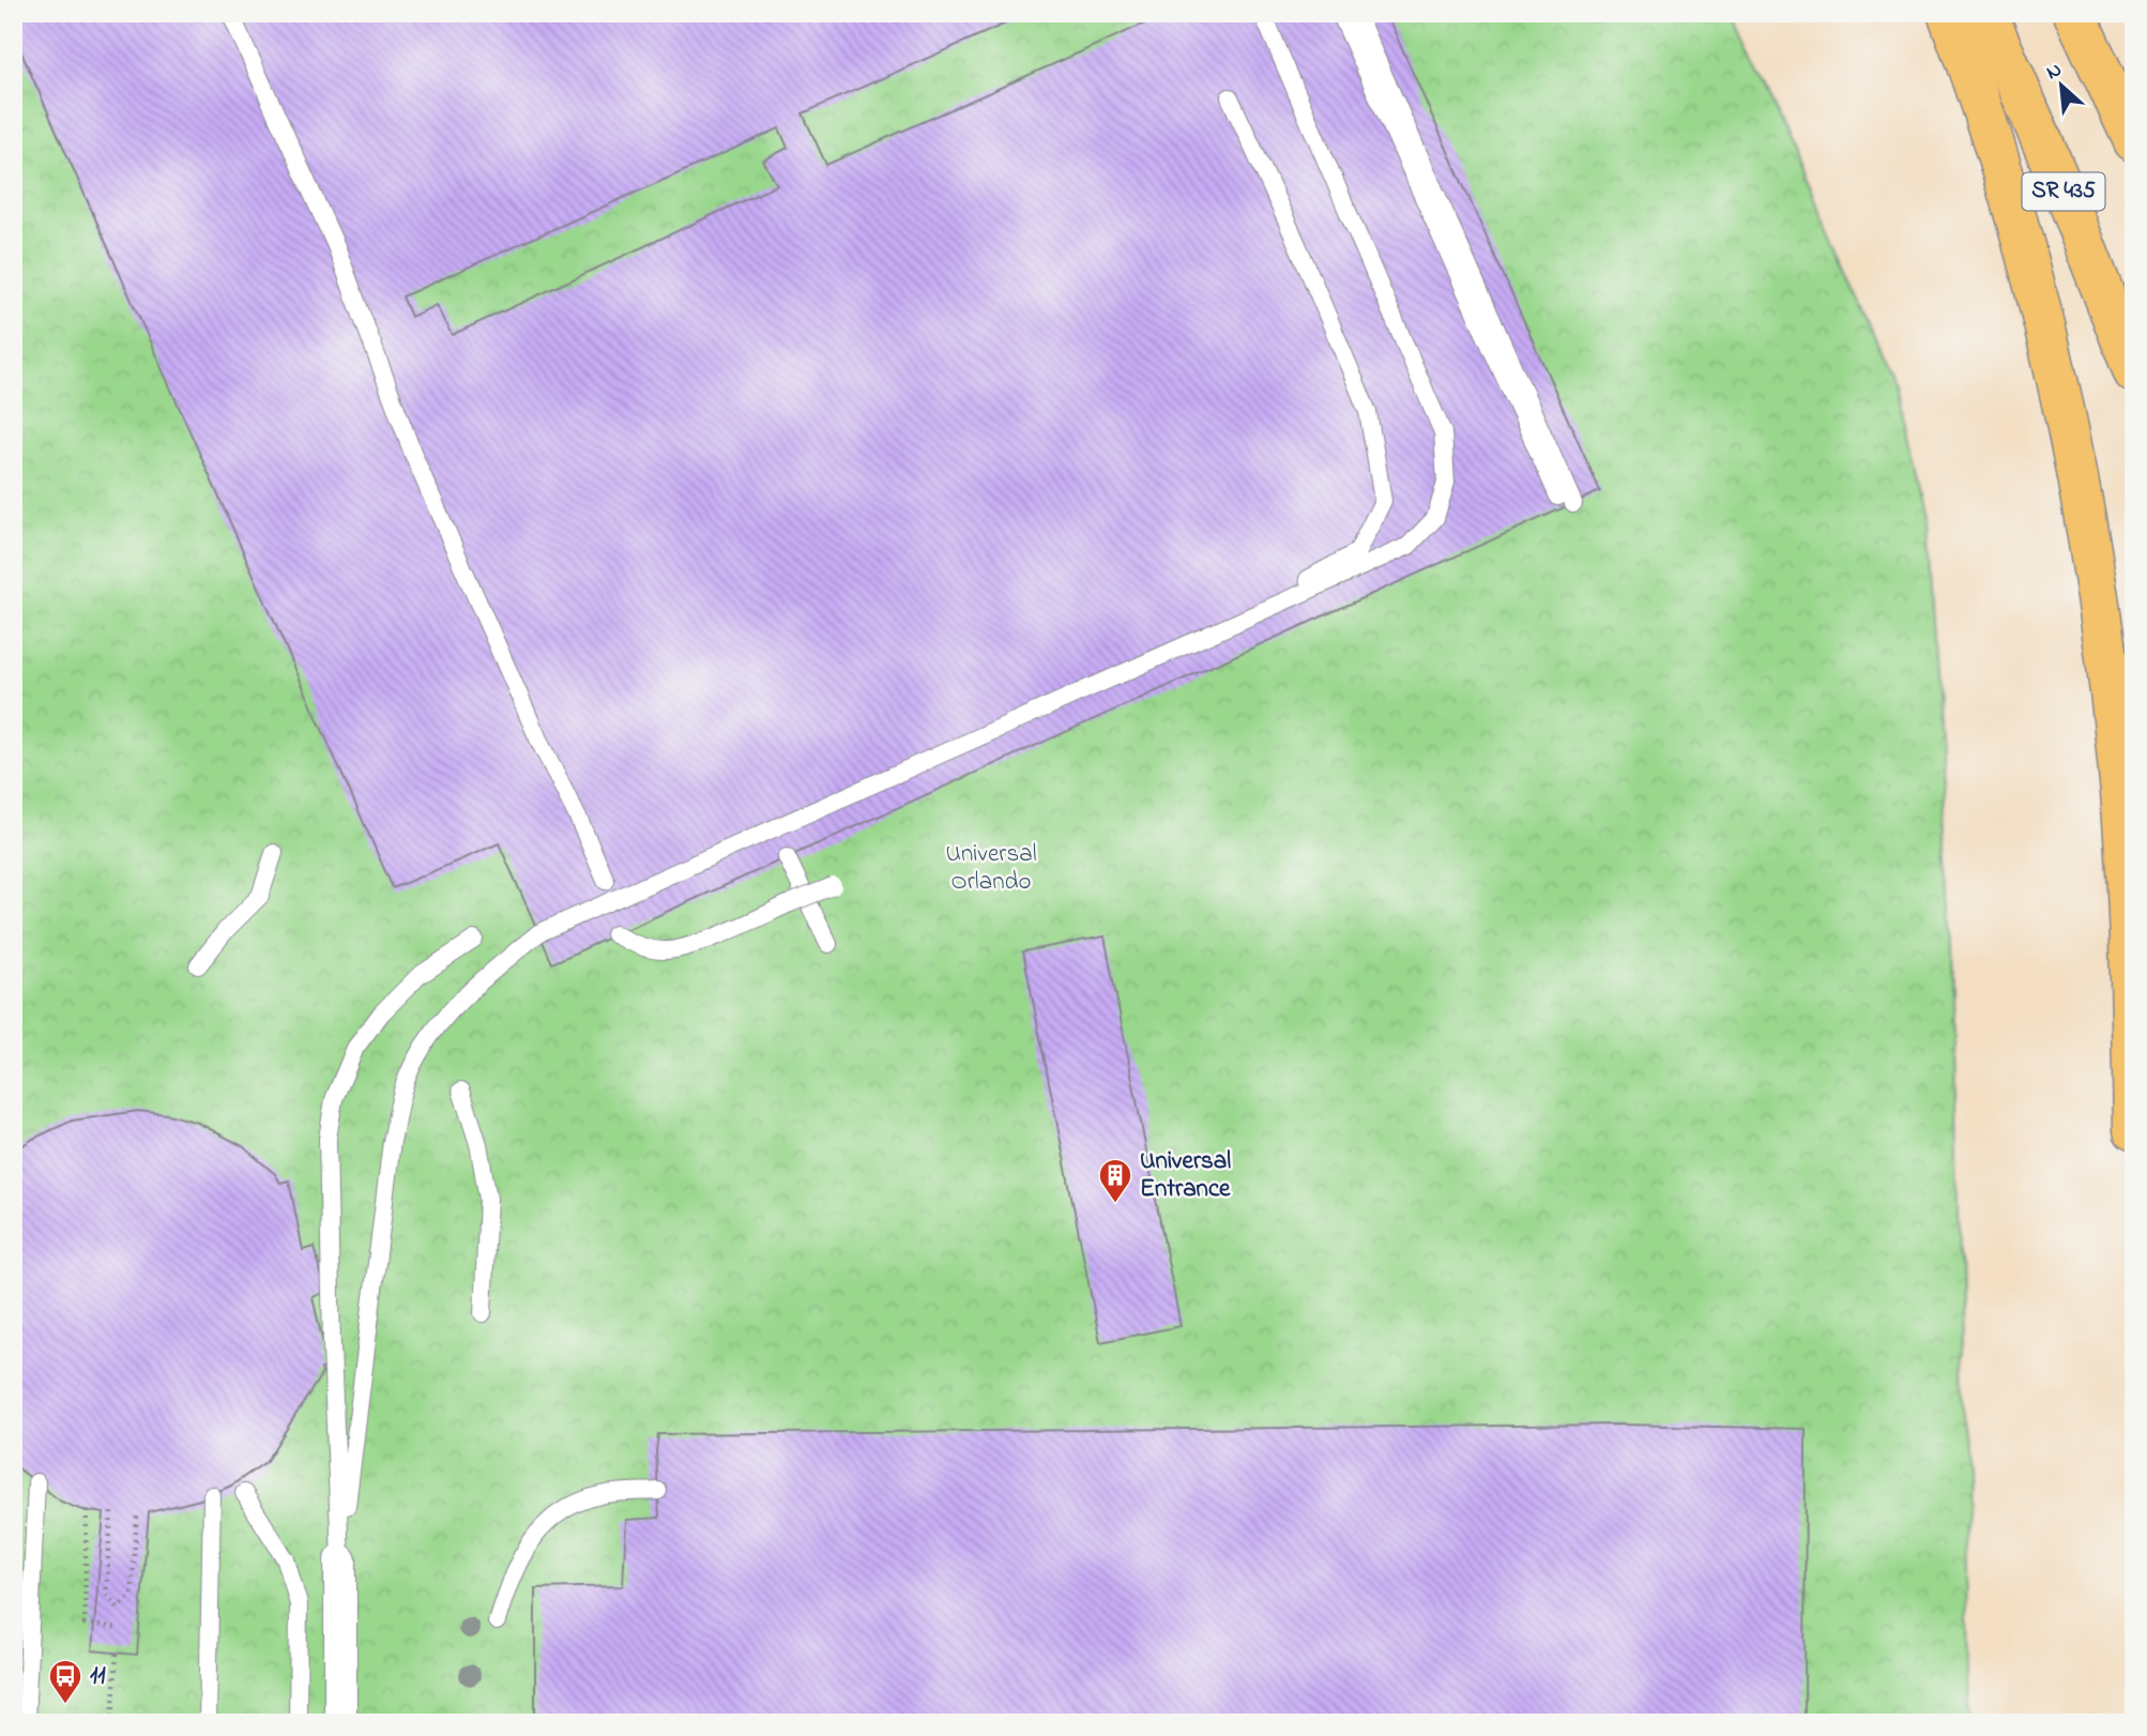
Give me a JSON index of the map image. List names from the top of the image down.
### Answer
{
  "streets": {
    "main road": ["SR 435"]
  },
  "parks": ["Universal Orlando"],
  "places": {
    "building": ["Universal Entrance"],
    "bus stop": ["11"]
  },
  "north": "top left"
}
